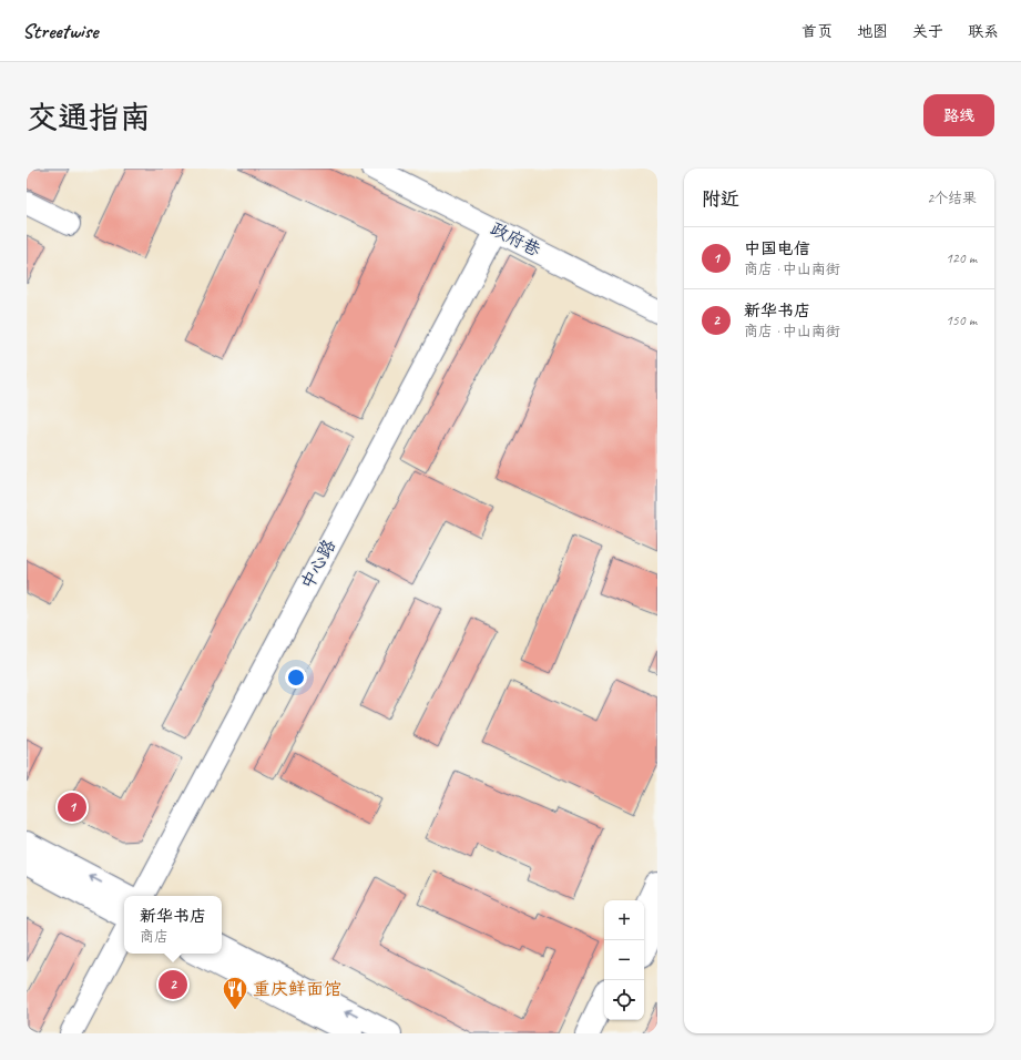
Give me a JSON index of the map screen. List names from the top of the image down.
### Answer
{
  "streets": {
    "street": ["政府巷", "中心路"]
  },
  "crossings": [
    ["政府巷", "中心路"]
  ],
  "places": {
    "restaurant": ["重庆鲜面馆"]
  },
  "page": {
    "header": "Streetwise",
    "nav": [
      "首页",
      "地图",
      "关于",
      "联系"
    ],
    "buttons": "路线",
    "title": "交通指南",
    "heading": ["附近", "2个结果"],
    "list": [
      {
        "mark": "1",
        "name": "中国电信",
        "note": "商店 · 中山南街",
        "value": "120 m"
      },
      {
        "mark": "2",
        "name": "新华书店",
        "note": "商店 · 中山南街",
        "value": "150 m"
      }
    ],
    "pins": ["1", "2"],
    "popup": ["新华书店", "商店"],
    "map_buttons": ["+", "−"]
  }
}
